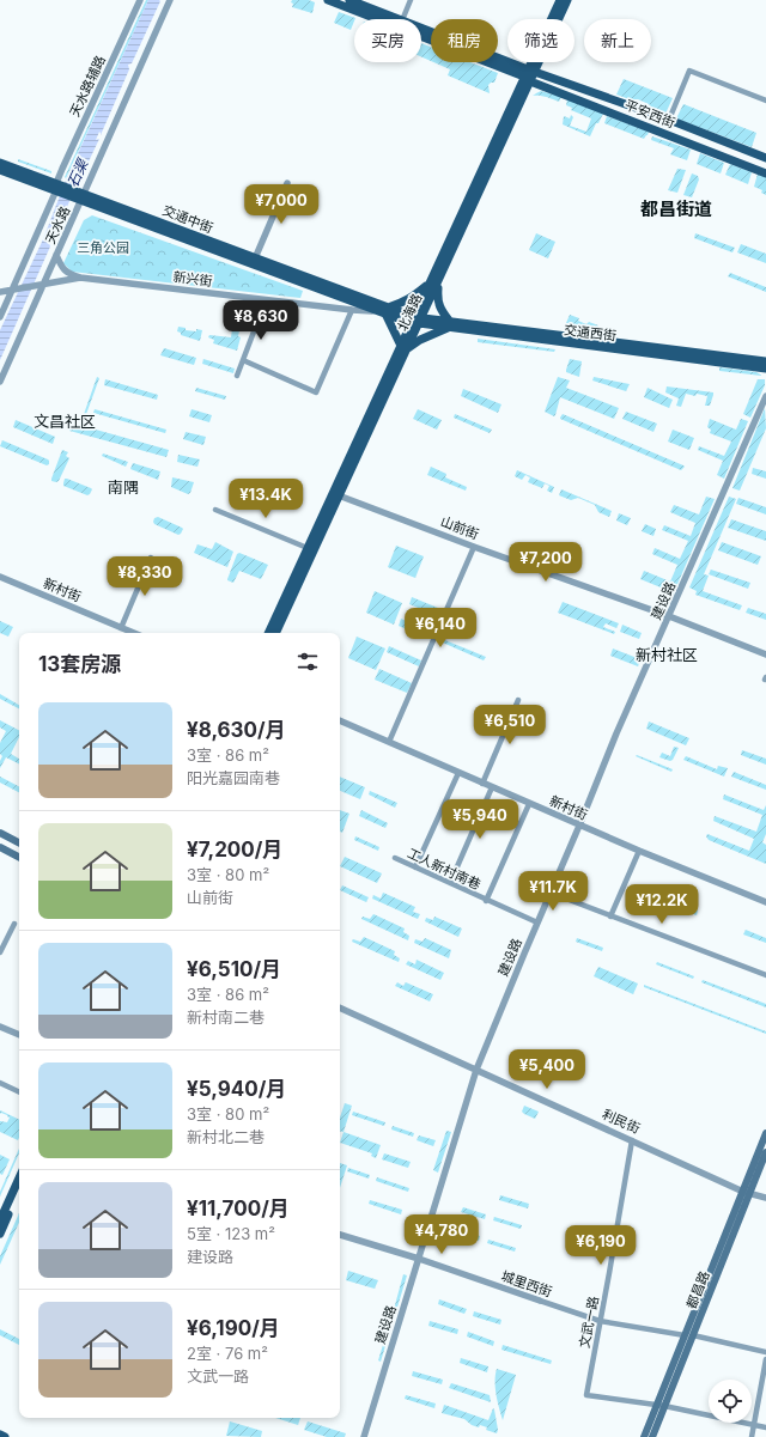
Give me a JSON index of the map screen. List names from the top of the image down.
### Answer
{
  "streets": {
    "main road": [
      "平安西街",
      "交通中街",
      "北海路",
      "交通西街"
    ],
    "street": [
      "天水路辅路",
      "天水路",
      "新兴街",
      "山前街",
      "新村街",
      "建设路",
      "工人新村南巷",
      "利民街",
      "城里西街",
      "文武一路"
    ]
  },
  "crossings": [
    ["天水路辅路", "交通中街"],
    ["天水路辅路", "新兴街"],
    ["平安西街", "北海路"],
    ["交通中街", "天水路"],
    ["交通中街", "新兴街"],
    ["交通中街", "北海路"],
    ["交通中街", "交通西街"],
    ["天水路", "新兴街"],
    ["北海路", "交通西街"],
    ["北海路", "山前街"],
    ["山前街", "建设路"],
    ["新村街", "建设路"],
    ["建设路", "工人新村南巷"],
    ["建设路", "利民街"],
    ["建设路", "城里西街"],
    ["利民街", "文武一路"],
    ["城里西街", "文武一路"]
  ],
  "districts": [
    "都昌街道",
    "文昌社区",
    "南隅",
    "新村社区"
  ],
  "water": ["石渠"],
  "parks": ["三角公园"],
  "page": {
    "chip": [
      "买房",
      "租房",
      "筛选",
      "新上"
    ],
    "price": [
      "¥7,000",
      "¥8,630",
      "¥13.4K",
      "¥7,200",
      "¥8,330",
      "¥6,140",
      "¥6,510",
      "¥5,940",
      "¥11.7K",
      "¥12.2K",
      "¥5,400",
      "¥4,780",
      "¥6,190"
    ],
    "heading": "13套房源",
    "list": [
      {
        "name": "¥8,630/月",
        "note": "3室 · 86 m² · 阳光嘉园南巷"
      },
      {
        "name": "¥7,200/月",
        "note": "3室 · 80 m² · 山前街"
      },
      {
        "name": "¥6,510/月",
        "note": "3室 · 86 m² · 新村南二巷"
      },
      {
        "name": "¥5,940/月",
        "note": "3室 · 80 m² · 新村北二巷"
      },
      {
        "name": "¥11,700/月",
        "note": "5室 · 123 m² · 建设路"
      },
      {
        "name": "¥6,190/月",
        "note": "2室 · 76 m² · 文武一路"
      }
    ]
  }
}
